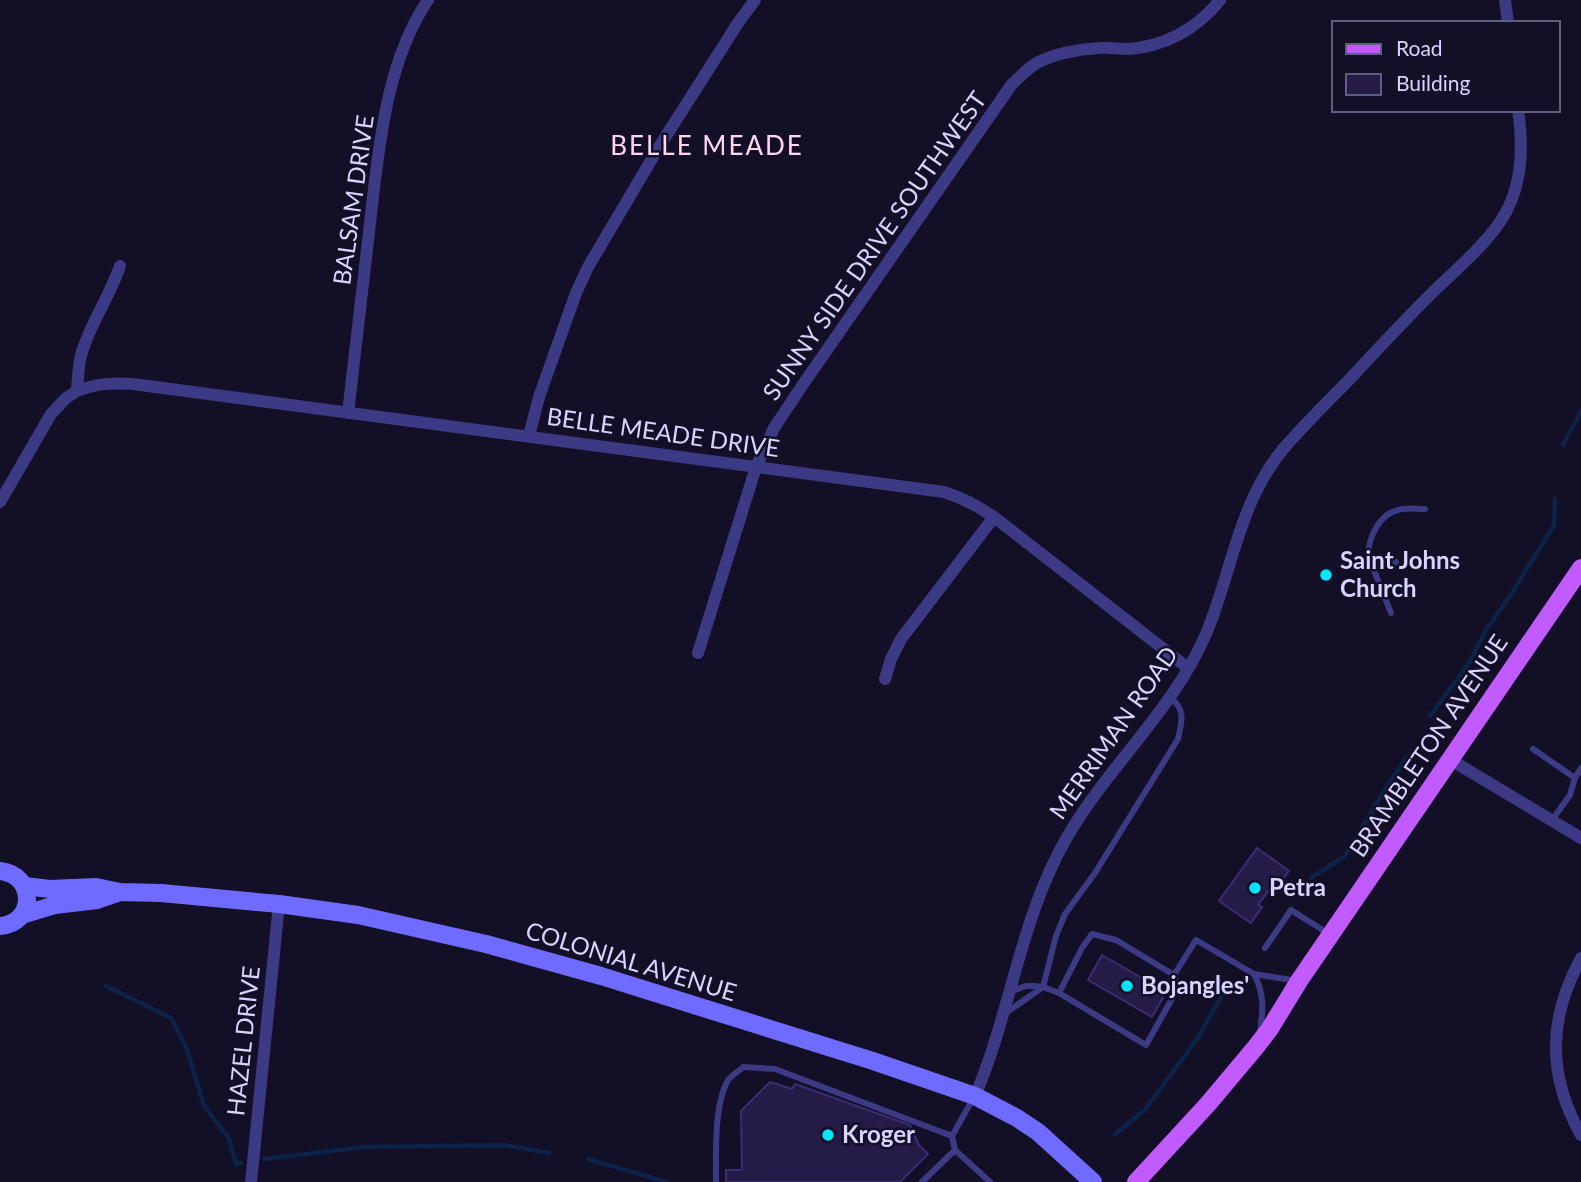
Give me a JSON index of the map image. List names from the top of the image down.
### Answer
{
  "streets": {
    "main road": ["BRAMBLETON AVENUE", "COLONIAL AVENUE"],
    "street": [
      "BALSAM DRIVE",
      "SUNNY SIDE DRIVE SOUTHWEST",
      "BELLE MEADE DRIVE",
      "MERRIMAN ROAD",
      "HAZEL DRIVE"
    ]
  },
  "crossings": [
    ["BALSAM DRIVE", "BELLE MEADE DRIVE"],
    ["SUNNY SIDE DRIVE SOUTHWEST", "BELLE MEADE DRIVE"],
    ["BELLE MEADE DRIVE", "MERRIMAN ROAD"],
    ["MERRIMAN ROAD", "COLONIAL AVENUE"],
    ["COLONIAL AVENUE", "HAZEL DRIVE"]
  ],
  "districts": ["BELLE MEADE"],
  "places": [
    "Saint Johns Church",
    "Petra",
    "Bojangles'",
    "Kroger"
  ],
  "legend": ["Road", "Building"]
}
